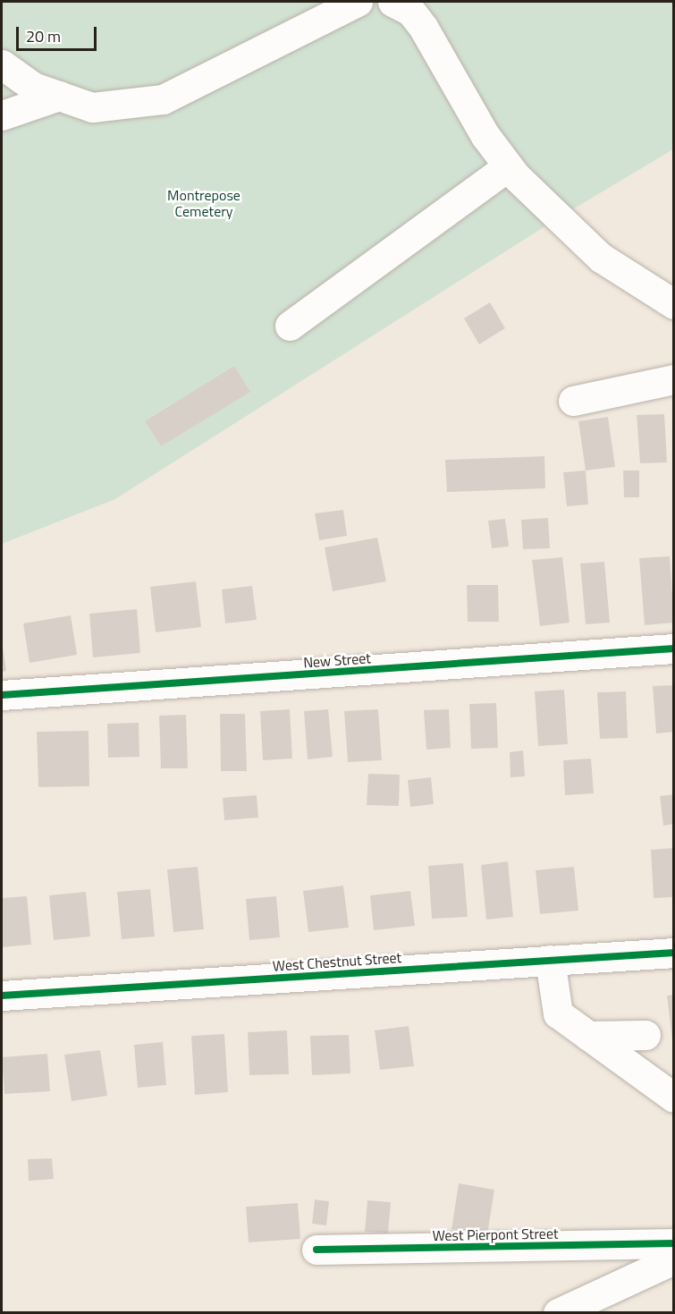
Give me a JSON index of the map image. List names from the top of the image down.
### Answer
{
  "streets": {
    "street": ["New Street", "West Chestnut Street", "West Pierpont Street"]
  },
  "parks": ["Montrepose Cemetery"],
  "scale_bar": "20 m"
}
